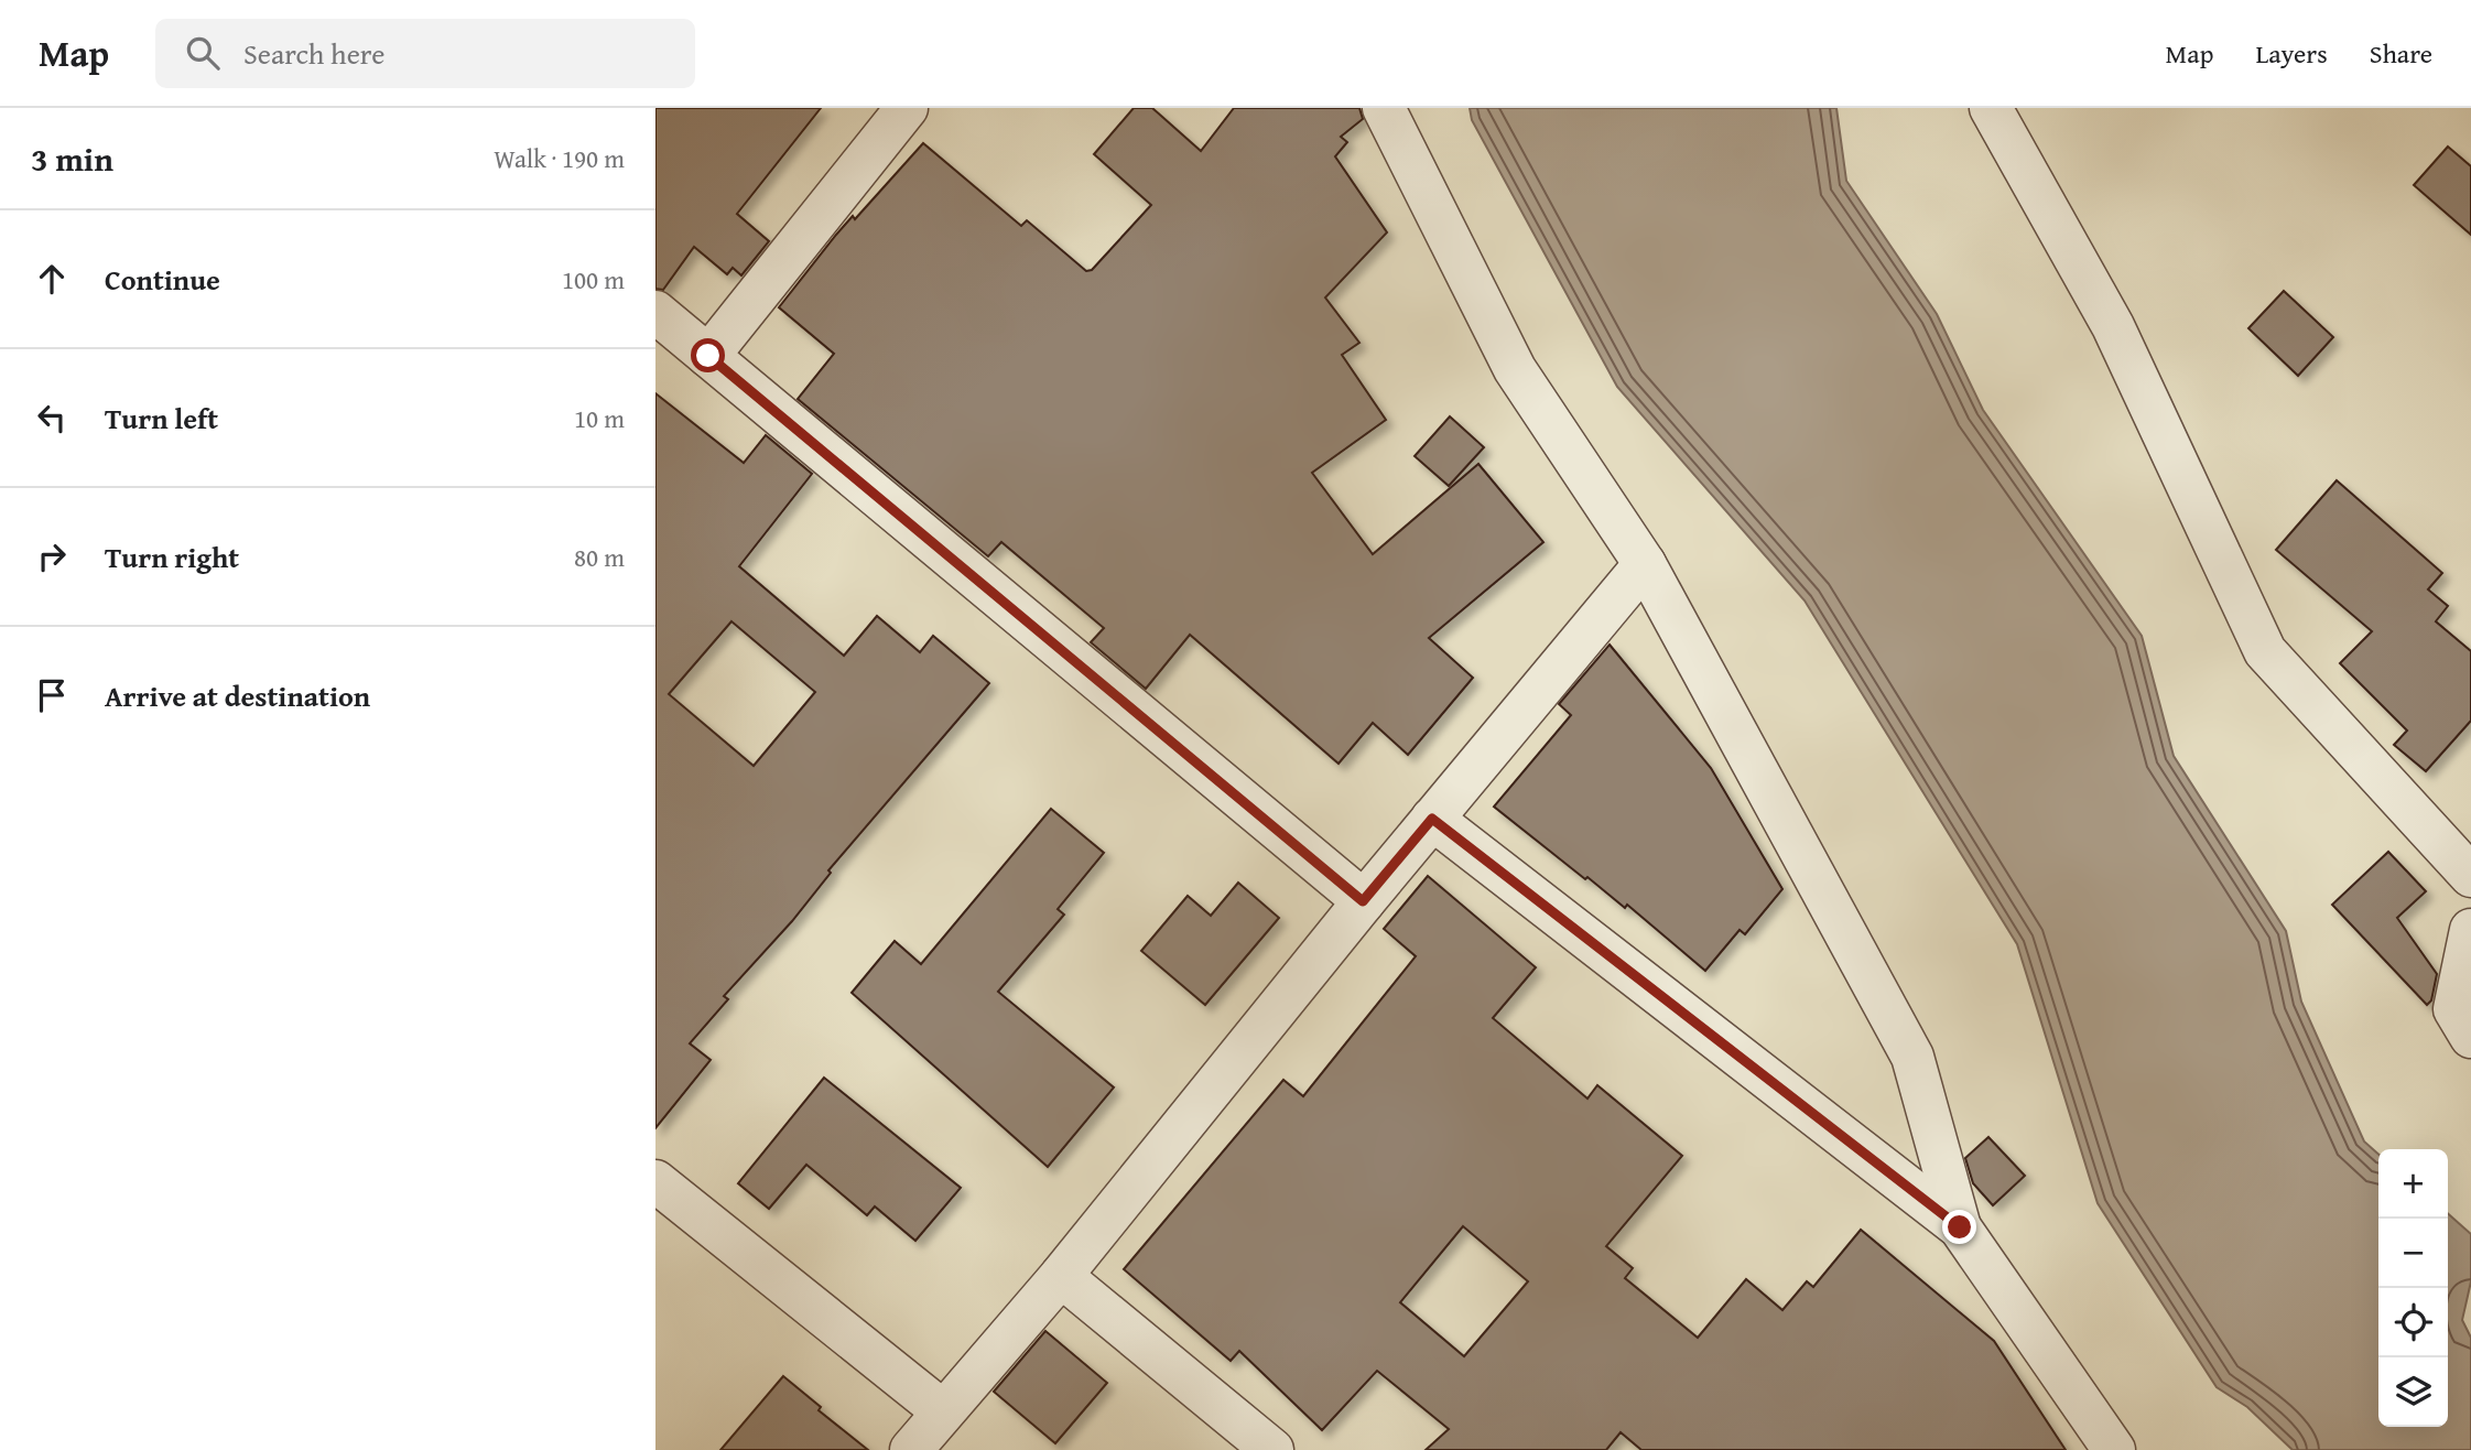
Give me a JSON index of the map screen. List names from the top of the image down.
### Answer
{
  "page": {
    "header": "Map",
    "search": "Search here",
    "nav": ["Map", "Layers", "Share"],
    "heading": ["3 min", "Walk · 190 m"],
    "list": [
      ["Continue", "100 m"],
      ["Turn left", "10 m"],
      ["Turn right", "80 m"],
      "Arrive at destination"
    ],
    "map_buttons": ["+", "−"]
  }
}
